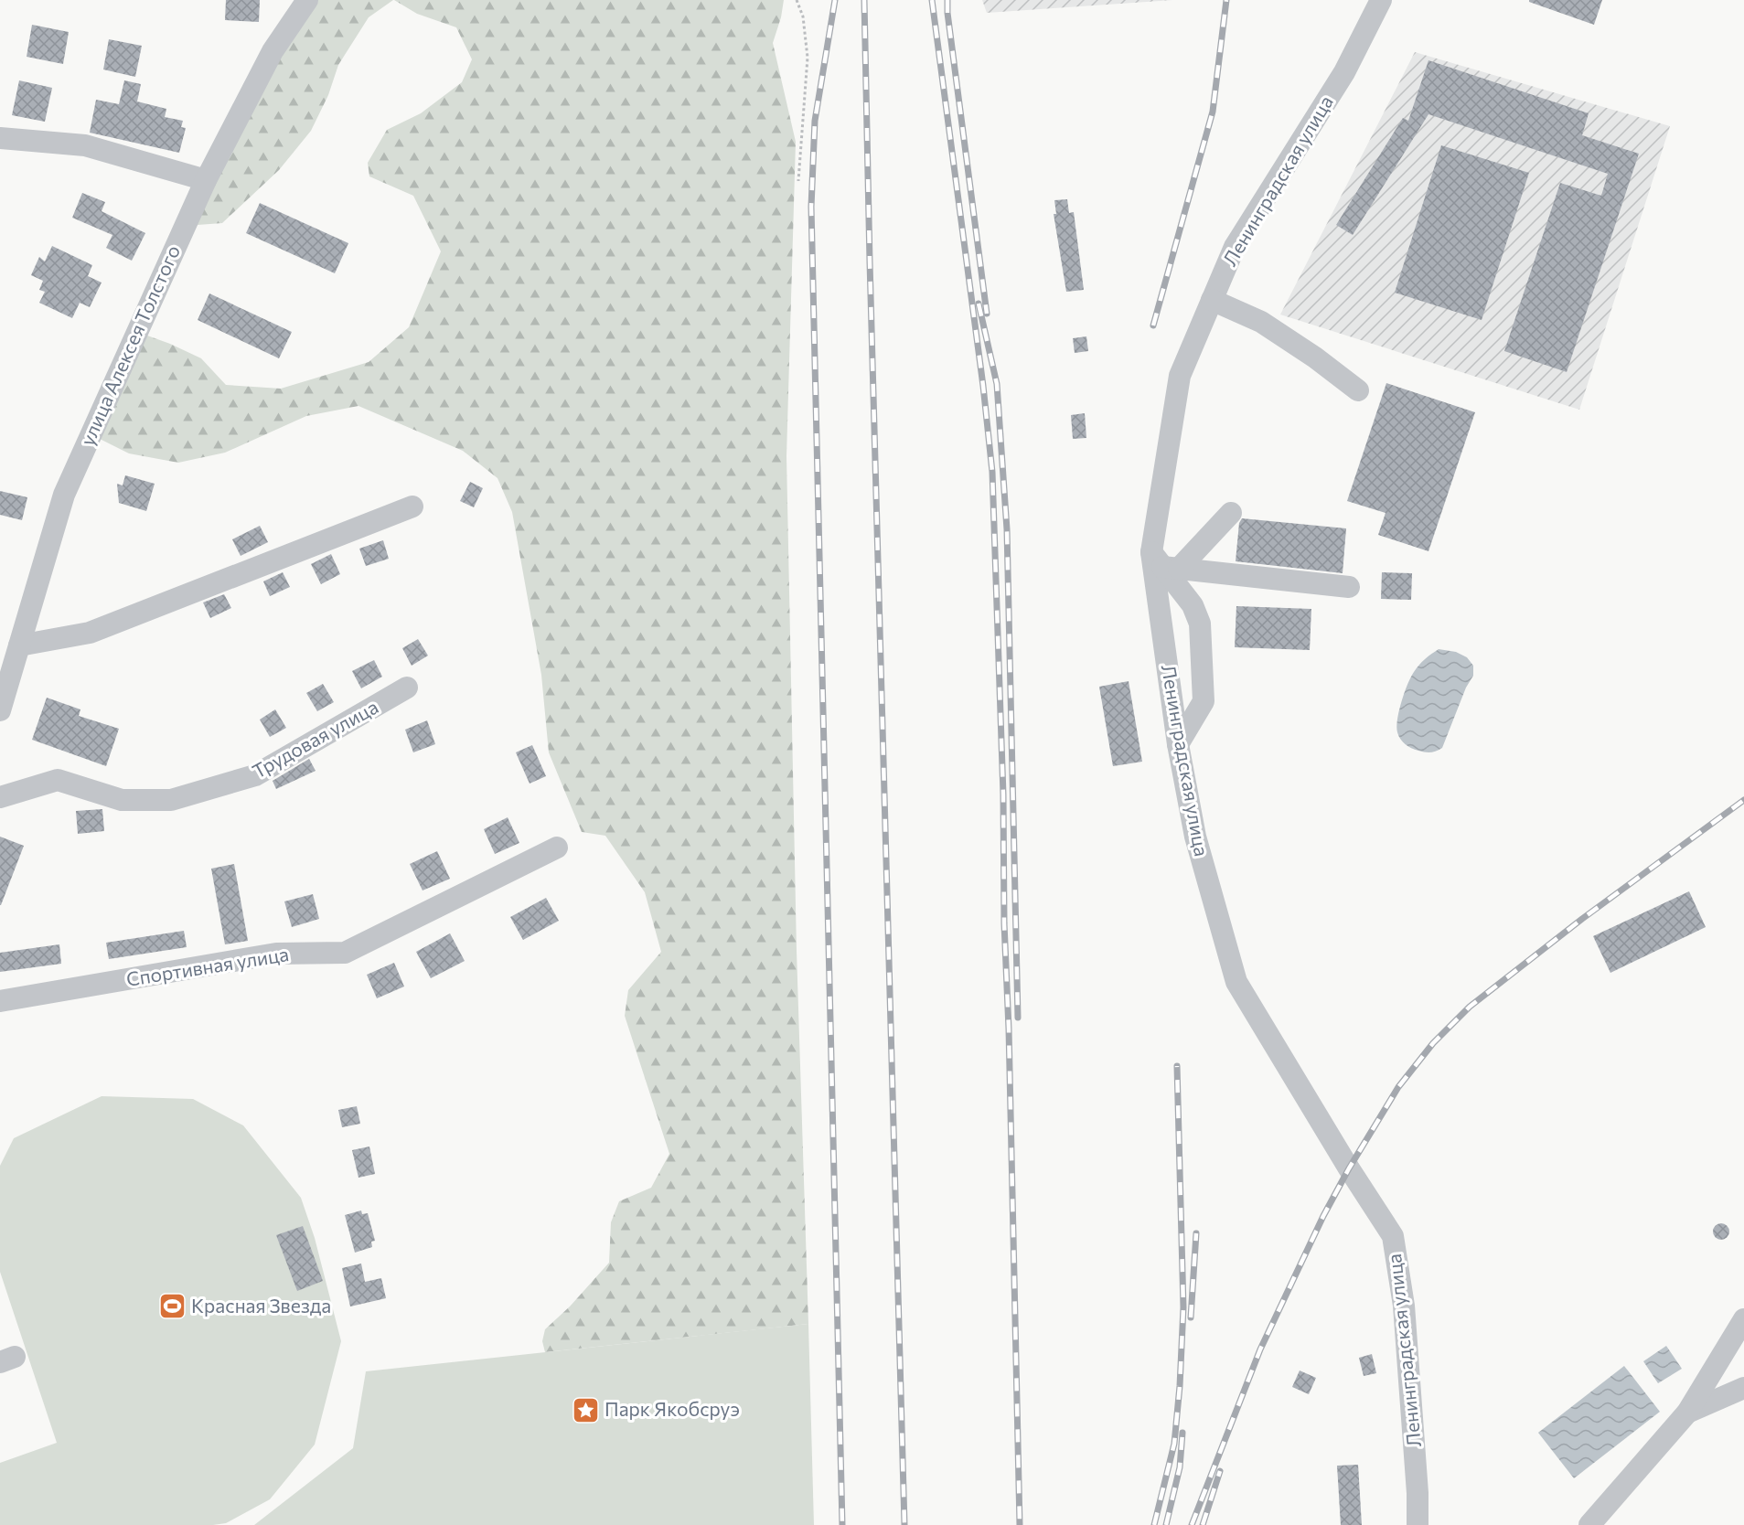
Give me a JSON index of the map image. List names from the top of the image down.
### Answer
{
  "streets": {
    "street": [
      "Ленинградская улица",
      "улица Алексея Толстого",
      "Трудовая улица",
      "Спортивная улица"
    ]
  },
  "places": {
    "sports": ["Красная Звезда"],
    "place": ["Парк Якобсруэ"]
  }
}
